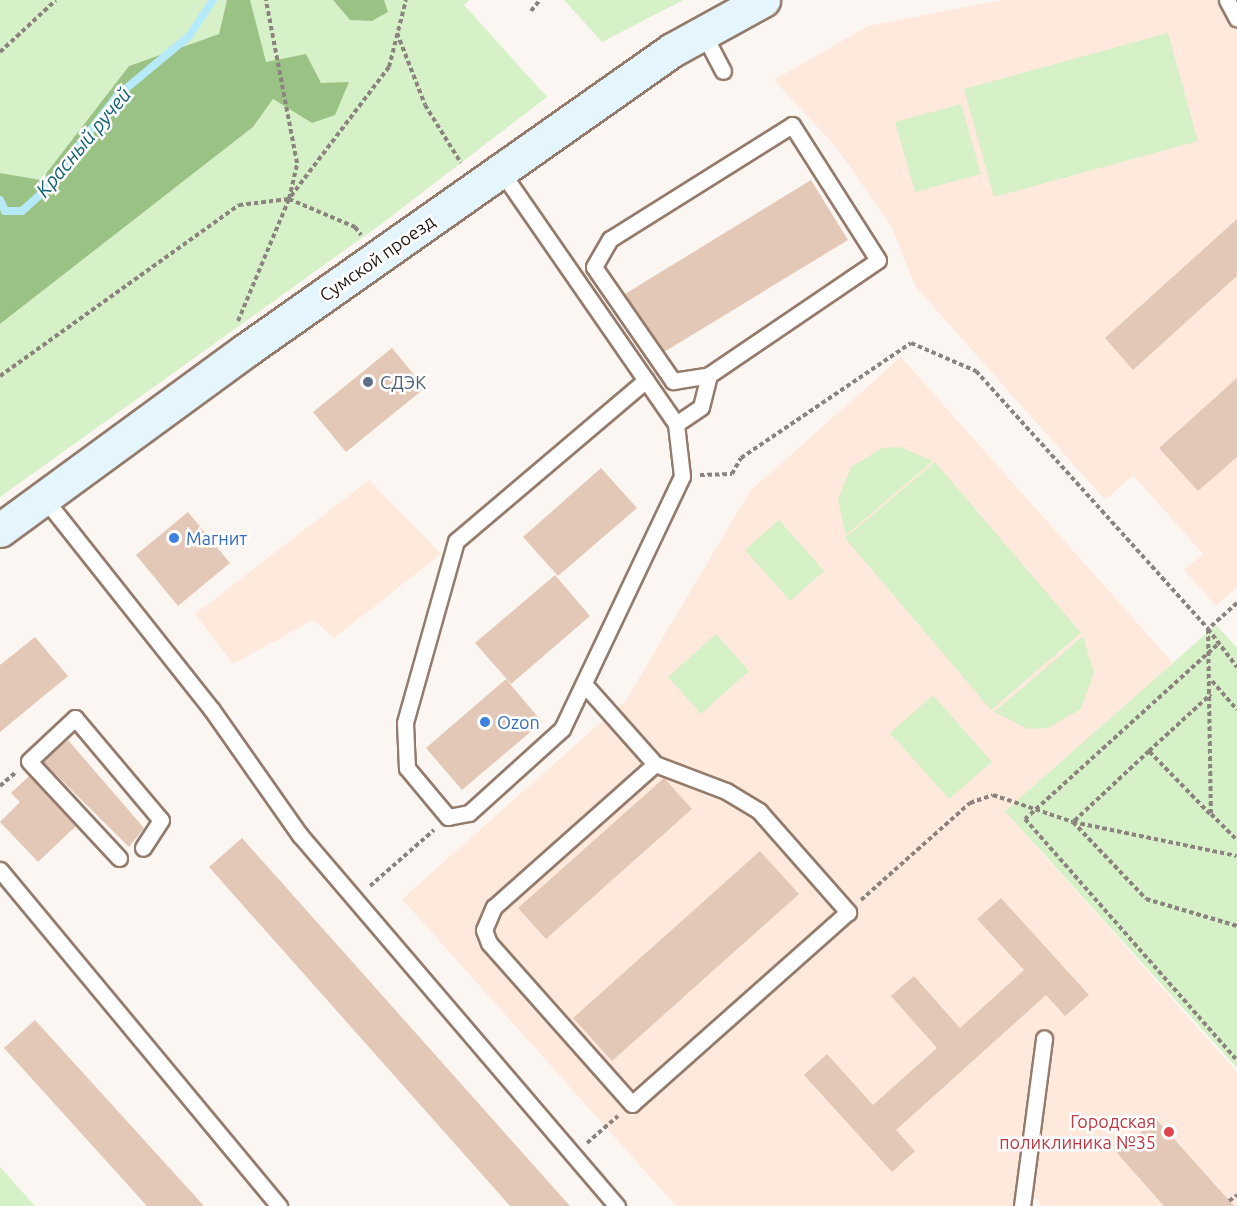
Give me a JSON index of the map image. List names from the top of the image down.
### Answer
{
  "streets": {
    "street": ["Сумской проезд"]
  },
  "water": ["Красный ручей"],
  "places": [
    "СДЭК",
    "Магнит",
    "Ozon",
    "Городская поликлиника №35"
  ]
}
